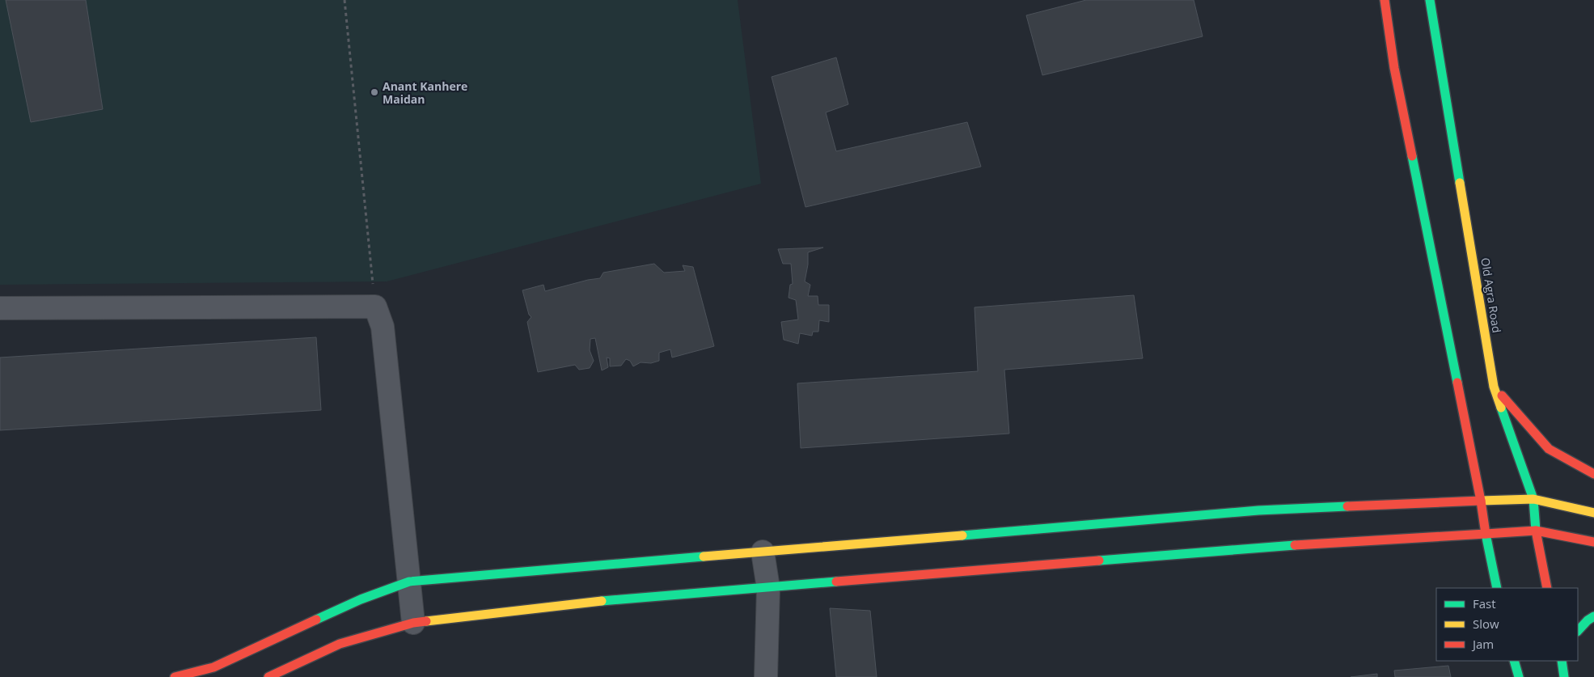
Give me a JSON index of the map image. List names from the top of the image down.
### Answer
{
  "streets": {
    "main road": ["Old Agra Road"]
  },
  "places": ["Anant Kanhere Maidan"],
  "legend": ["Fast", "Slow", "Jam"]
}
